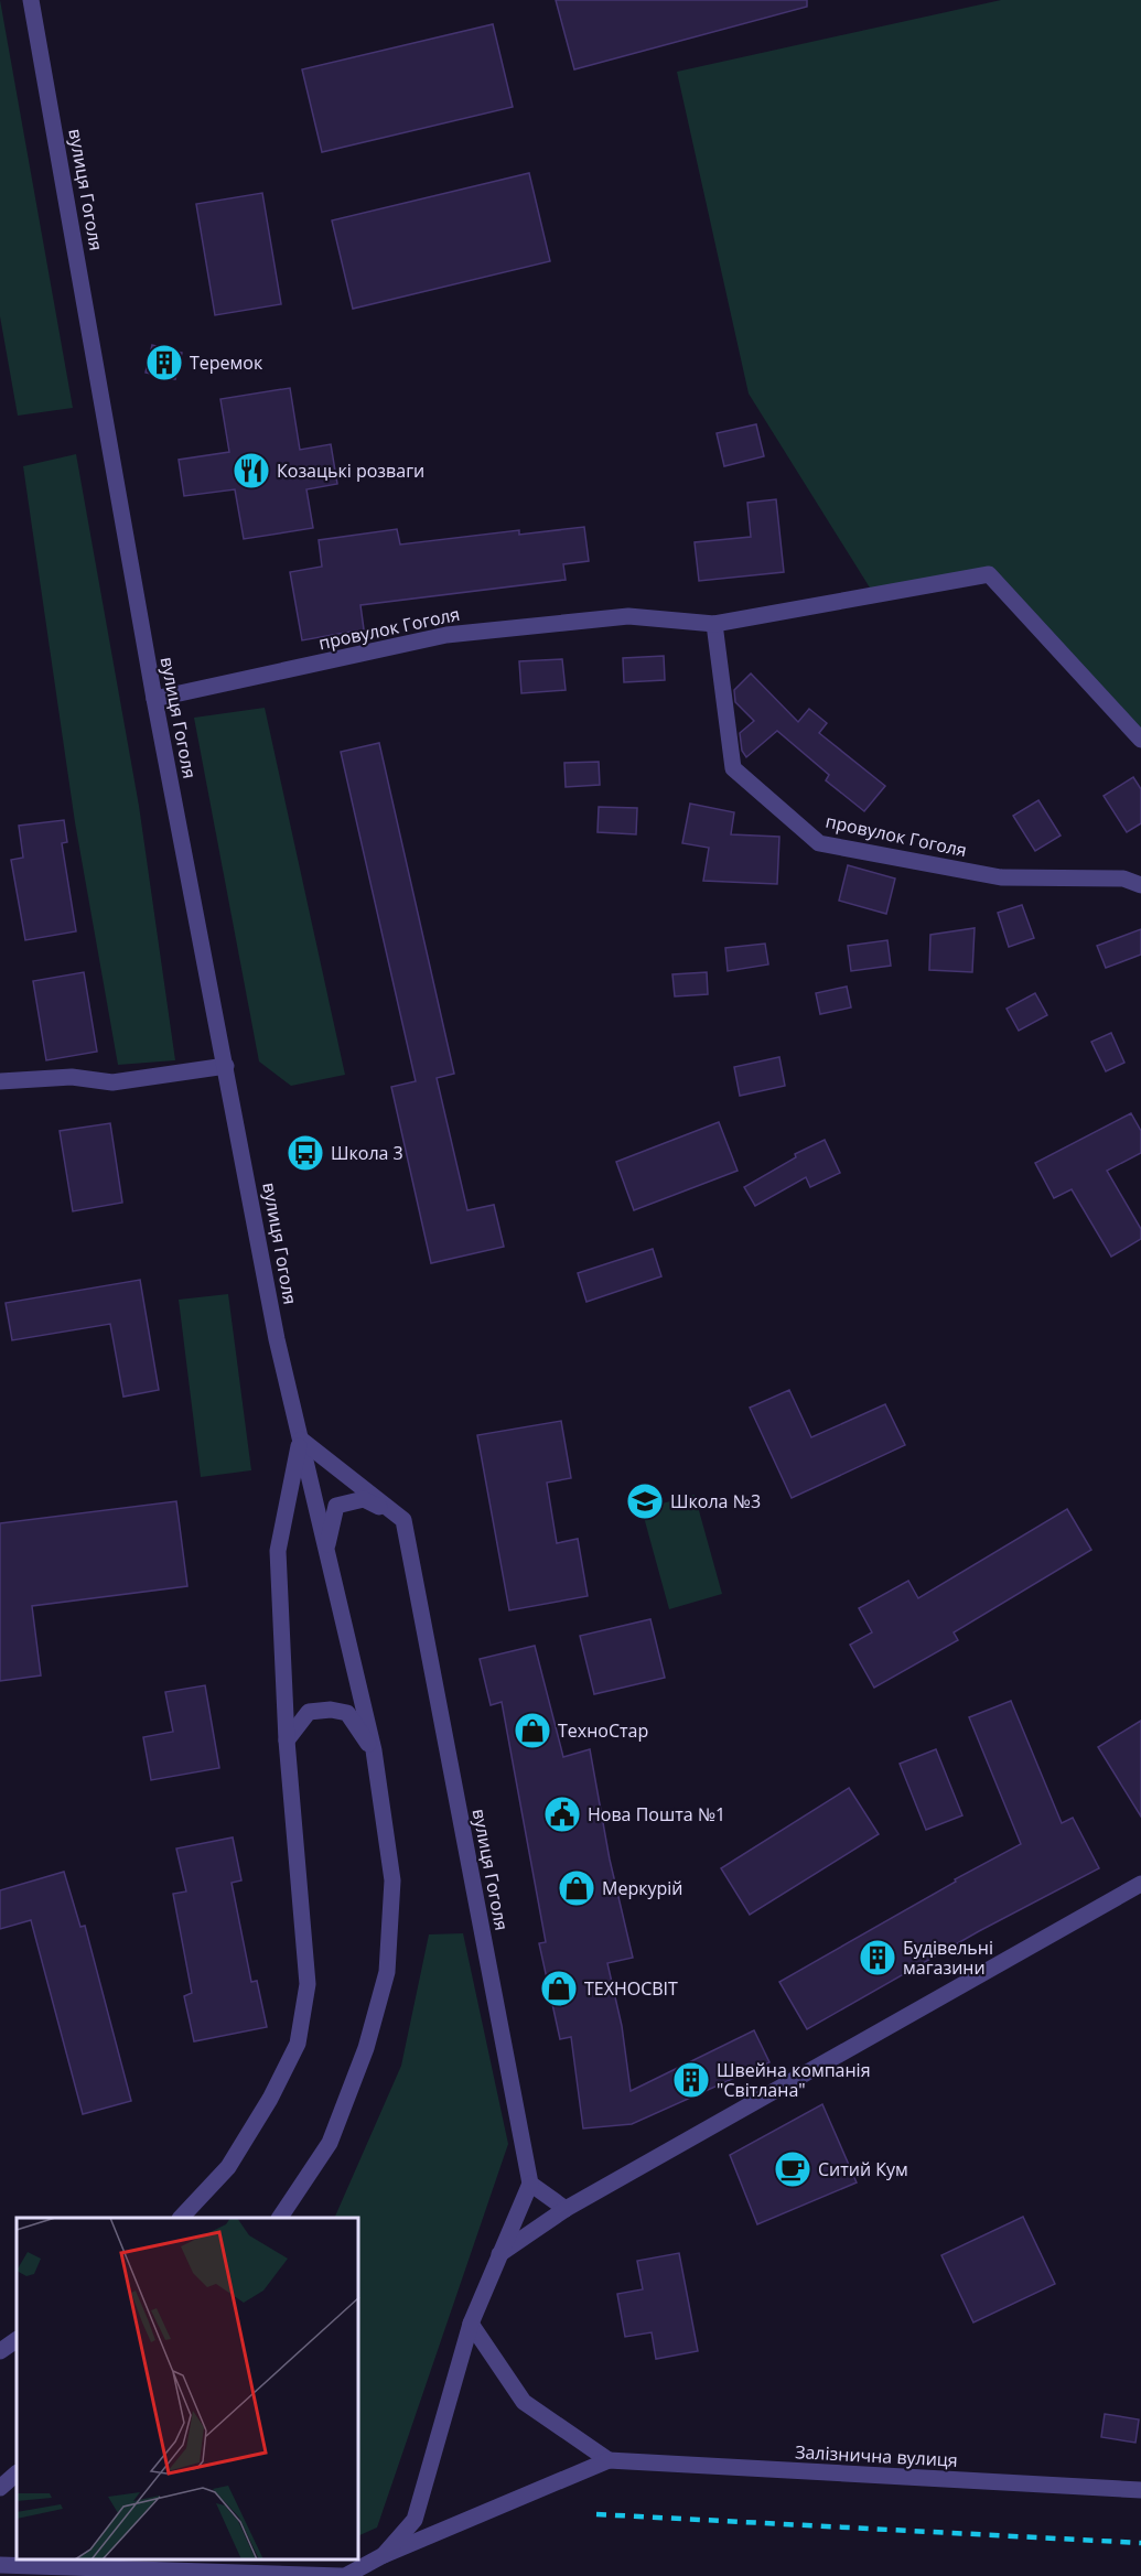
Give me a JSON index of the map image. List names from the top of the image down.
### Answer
{
  "streets": {
    "street": ["вулиця Гоголя", "провулок Гоголя", "Залізнична вулиця"]
  },
  "crossings": [
    ["вулиця Гоголя", "провулок Гоголя"]
  ],
  "places": {
    "building": ["Теремок", "Будівельні магазини", "Швейна компанія \"Світлана\""],
    "restaurant": ["Козацькі розваги"],
    "bus stop": ["Школа 3"],
    "school or university": ["Школа №3"],
    "shop": ["ТехноСтар", "Меркурій", "ТЕХНОСВІТ"],
    "public building": ["Нова Пошта №1"],
    "cafe": ["Ситий Кум"]
  }
}
